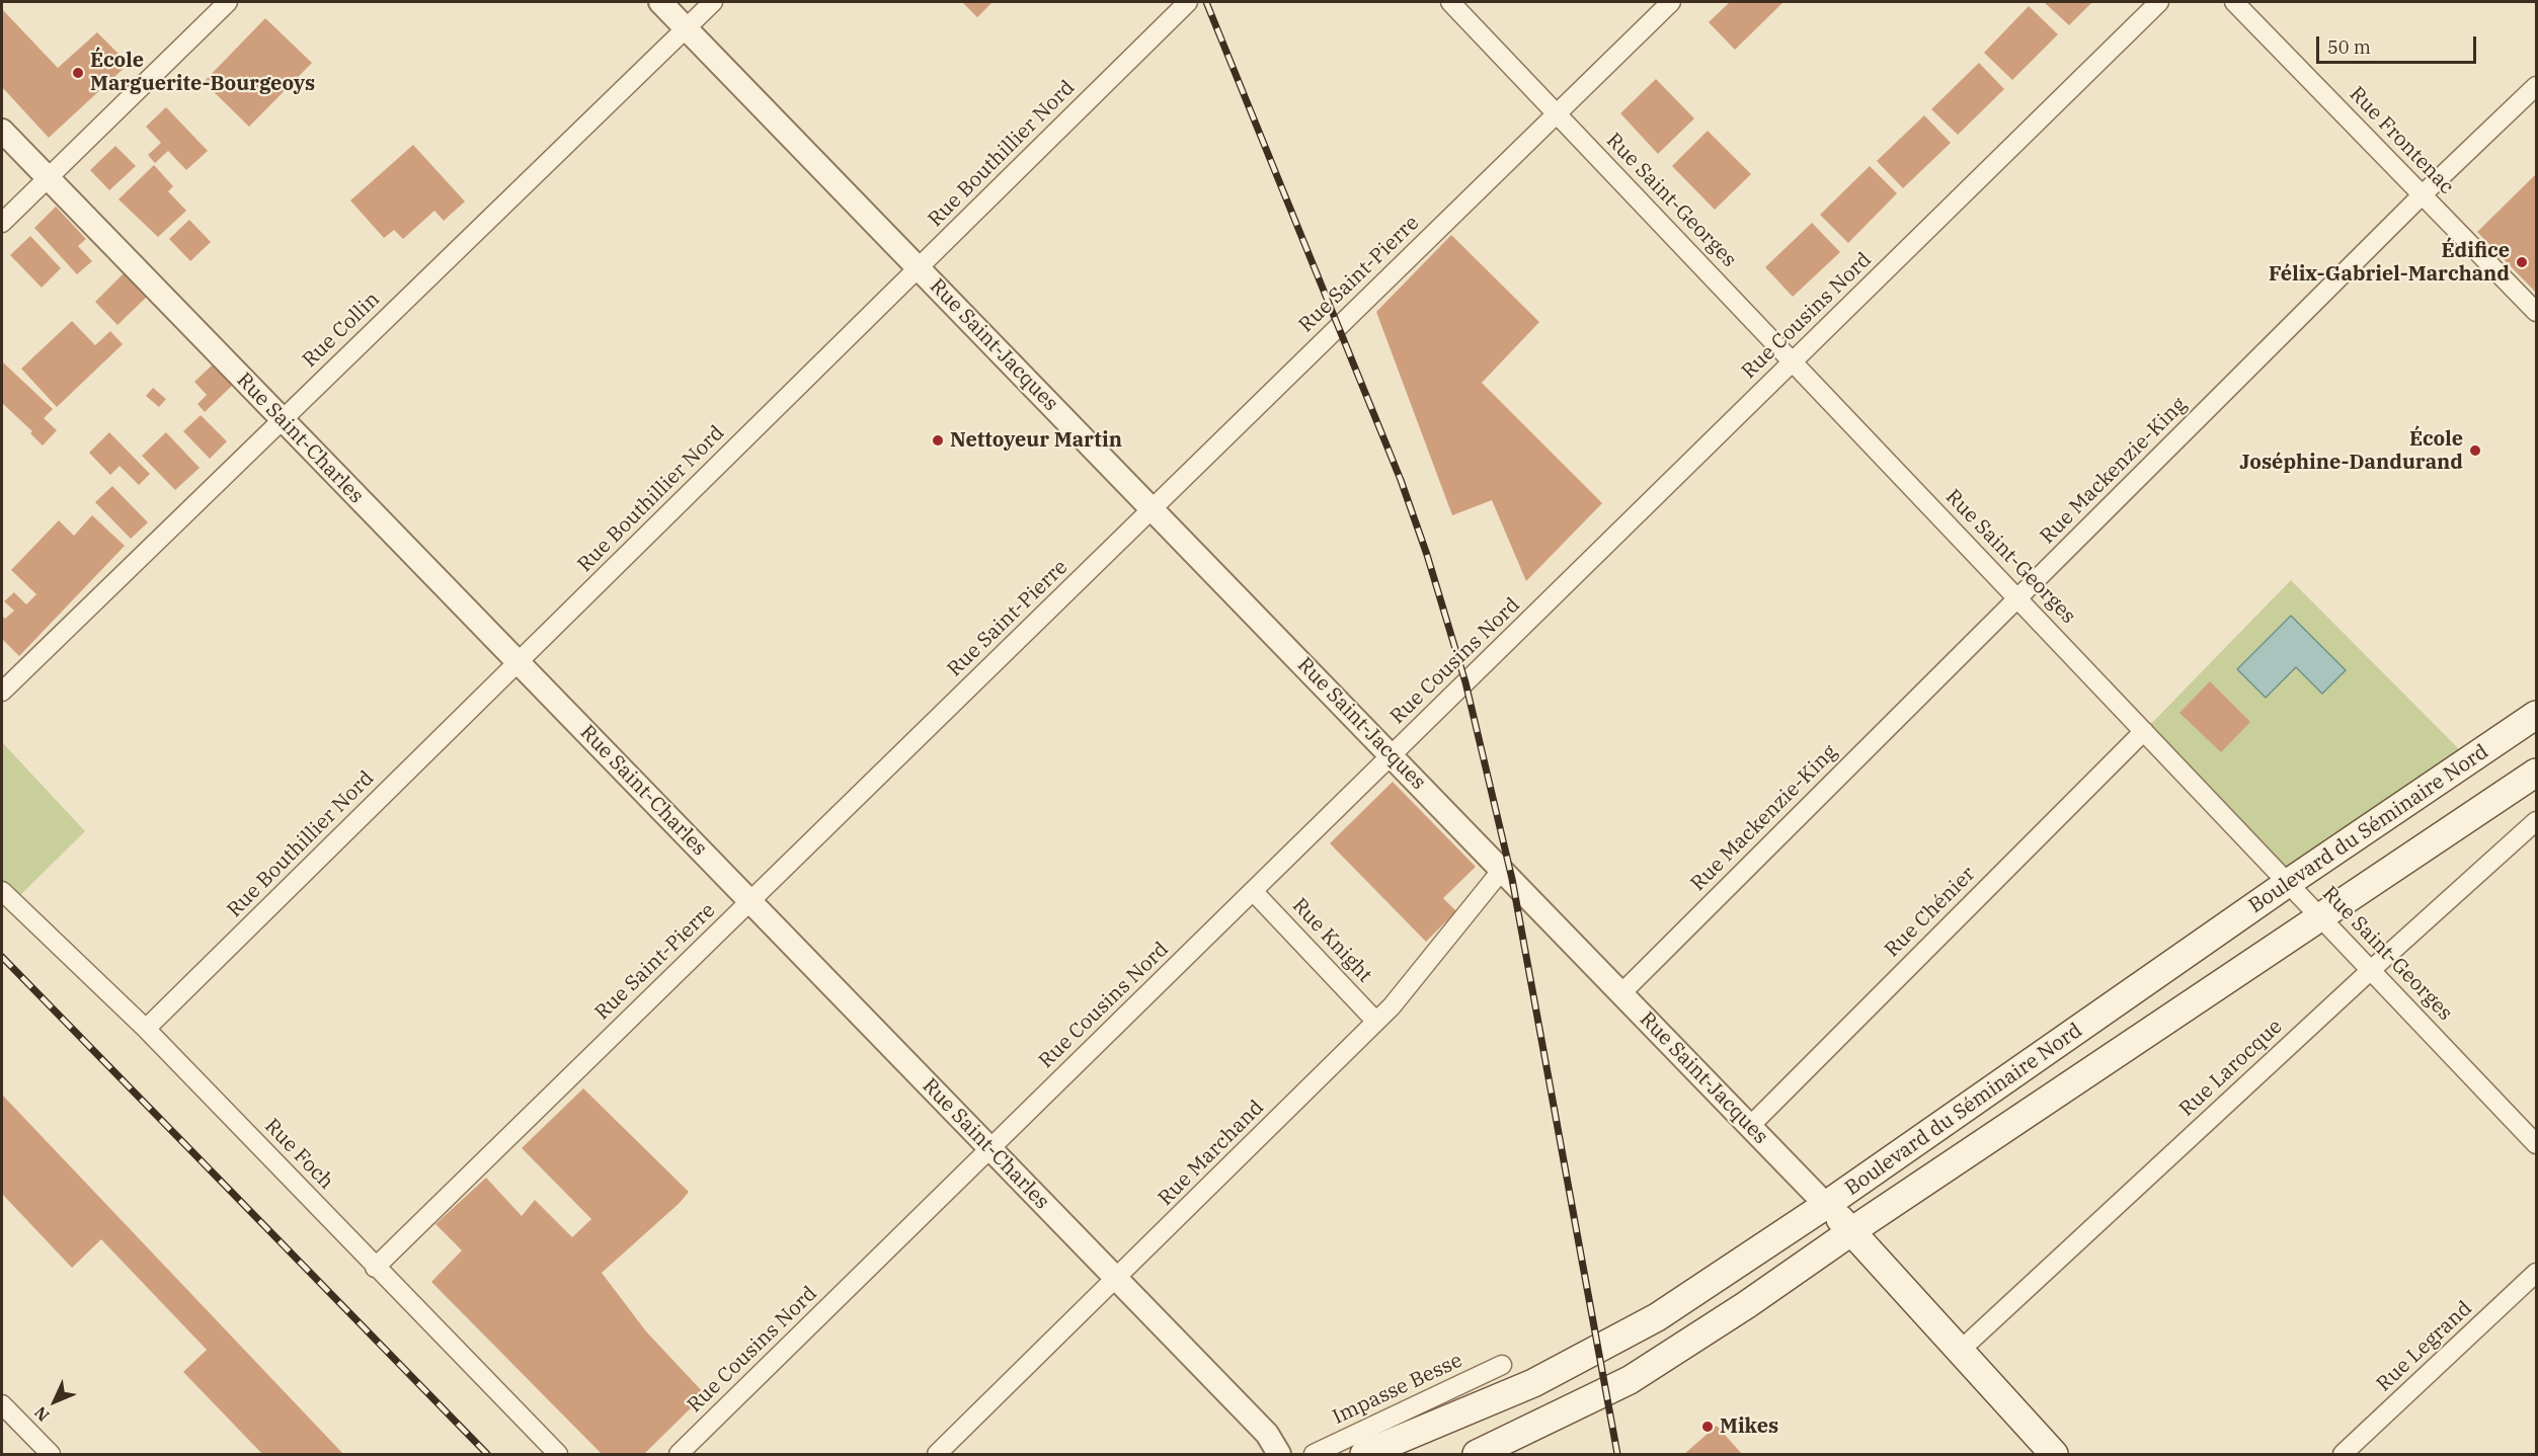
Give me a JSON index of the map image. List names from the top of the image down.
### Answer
{
  "streets": {
    "main road": ["Rue Saint-Jacques", "Boulevard du Séminaire Nord"],
    "street": [
      "Rue Frontenac",
      "Rue Bouthillier Nord",
      "Rue Saint-Georges",
      "Rue Saint-Pierre",
      "Rue Cousins Nord",
      "Rue Collin",
      "Rue Saint-Charles",
      "Rue Mackenzie-King",
      "Rue Chénier",
      "Rue Knight",
      "Rue Larocque",
      "Rue Marchand",
      "Rue Foch",
      "Rue Legrand",
      "Impasse Besse"
    ]
  },
  "crossings": [
    ["Rue Frontenac", "Rue Mackenzie-King"],
    ["Rue Bouthillier Nord", "Rue Saint-Jacques"],
    ["Rue Bouthillier Nord", "Rue Saint-Charles"],
    ["Rue Bouthillier Nord", "Rue Foch"],
    ["Rue Saint-Georges", "Rue Saint-Pierre"],
    ["Rue Saint-Georges", "Rue Cousins Nord"],
    ["Rue Saint-Georges", "Rue Mackenzie-King"],
    ["Rue Saint-Georges", "Boulevard du Séminaire Nord"],
    ["Rue Saint-Georges", "Rue Chénier"],
    ["Rue Saint-Georges", "Rue Larocque"],
    ["Rue Saint-Pierre", "Rue Saint-Jacques"],
    ["Rue Saint-Pierre", "Rue Saint-Charles"],
    ["Rue Saint-Pierre", "Rue Foch"],
    ["Rue Cousins Nord", "Rue Saint-Jacques"],
    ["Rue Cousins Nord", "Rue Saint-Charles"],
    ["Rue Cousins Nord", "Rue Knight"],
    ["Rue Collin", "Rue Saint-Jacques"],
    ["Rue Collin", "Rue Saint-Charles"],
    ["Rue Saint-Jacques", "Rue Mackenzie-King"],
    ["Rue Saint-Jacques", "Boulevard du Séminaire Nord"],
    ["Rue Saint-Jacques", "Rue Chénier"],
    ["Rue Saint-Jacques", "Rue Larocque"],
    ["Rue Saint-Jacques", "Rue Marchand"],
    ["Rue Saint-Charles", "Rue Marchand"],
    ["Rue Knight", "Rue Marchand"]
  ],
  "places": [
    "École Marguerite-Bourgeoys",
    "Édifice Félix-Gabriel-Marchand",
    "Nettoyeur Martin",
    "École Joséphine-Dandurand",
    "Mikes"
  ],
  "scale_bar": "50 m",
  "north": "bottom left"
}
